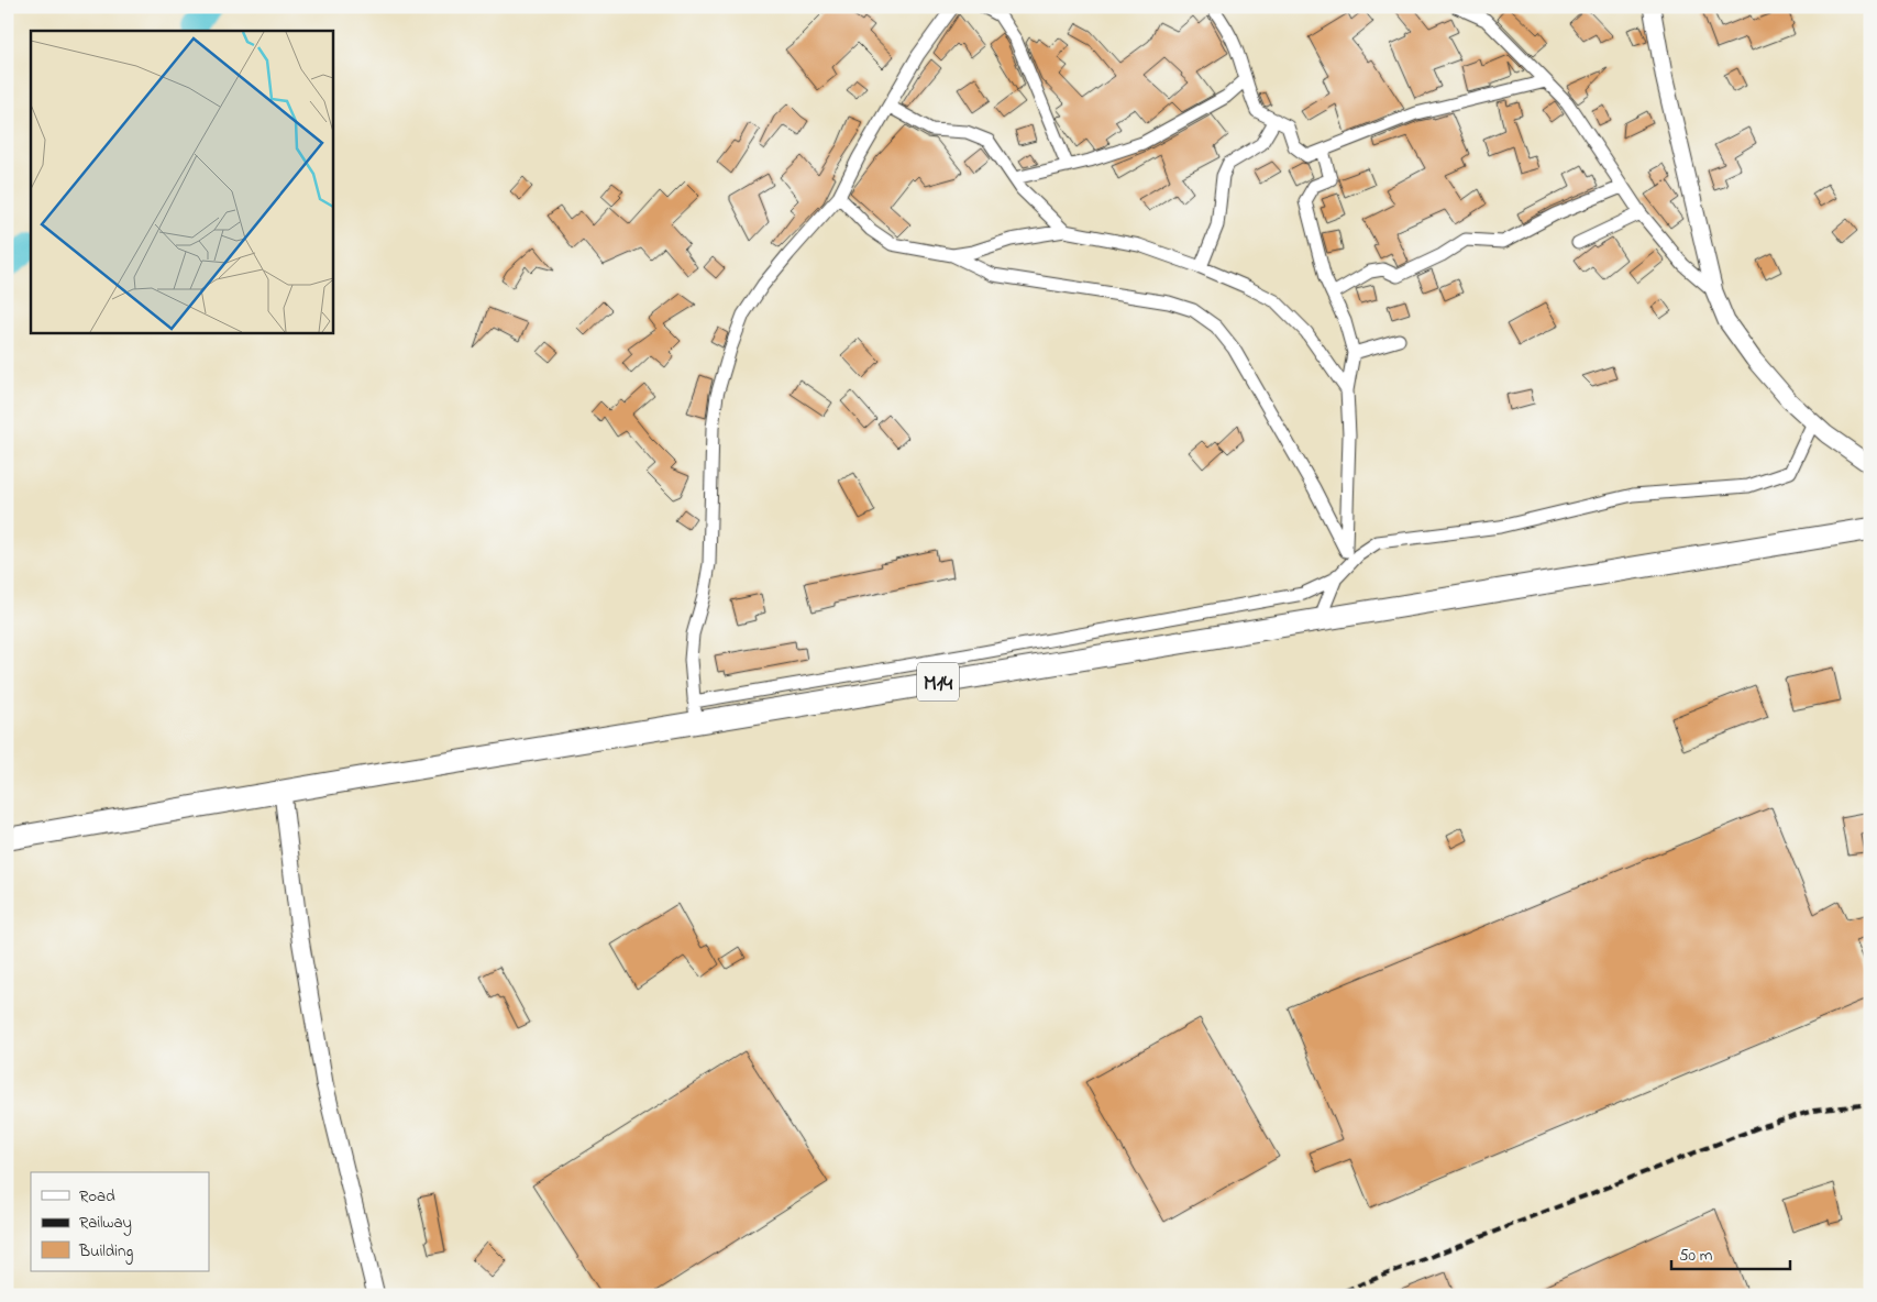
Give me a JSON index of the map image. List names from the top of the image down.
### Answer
{
  "streets": {
    "highway": ["M14"]
  },
  "legend": ["Road", "Railway", "Building"],
  "scale_bar": "50 m"
}
